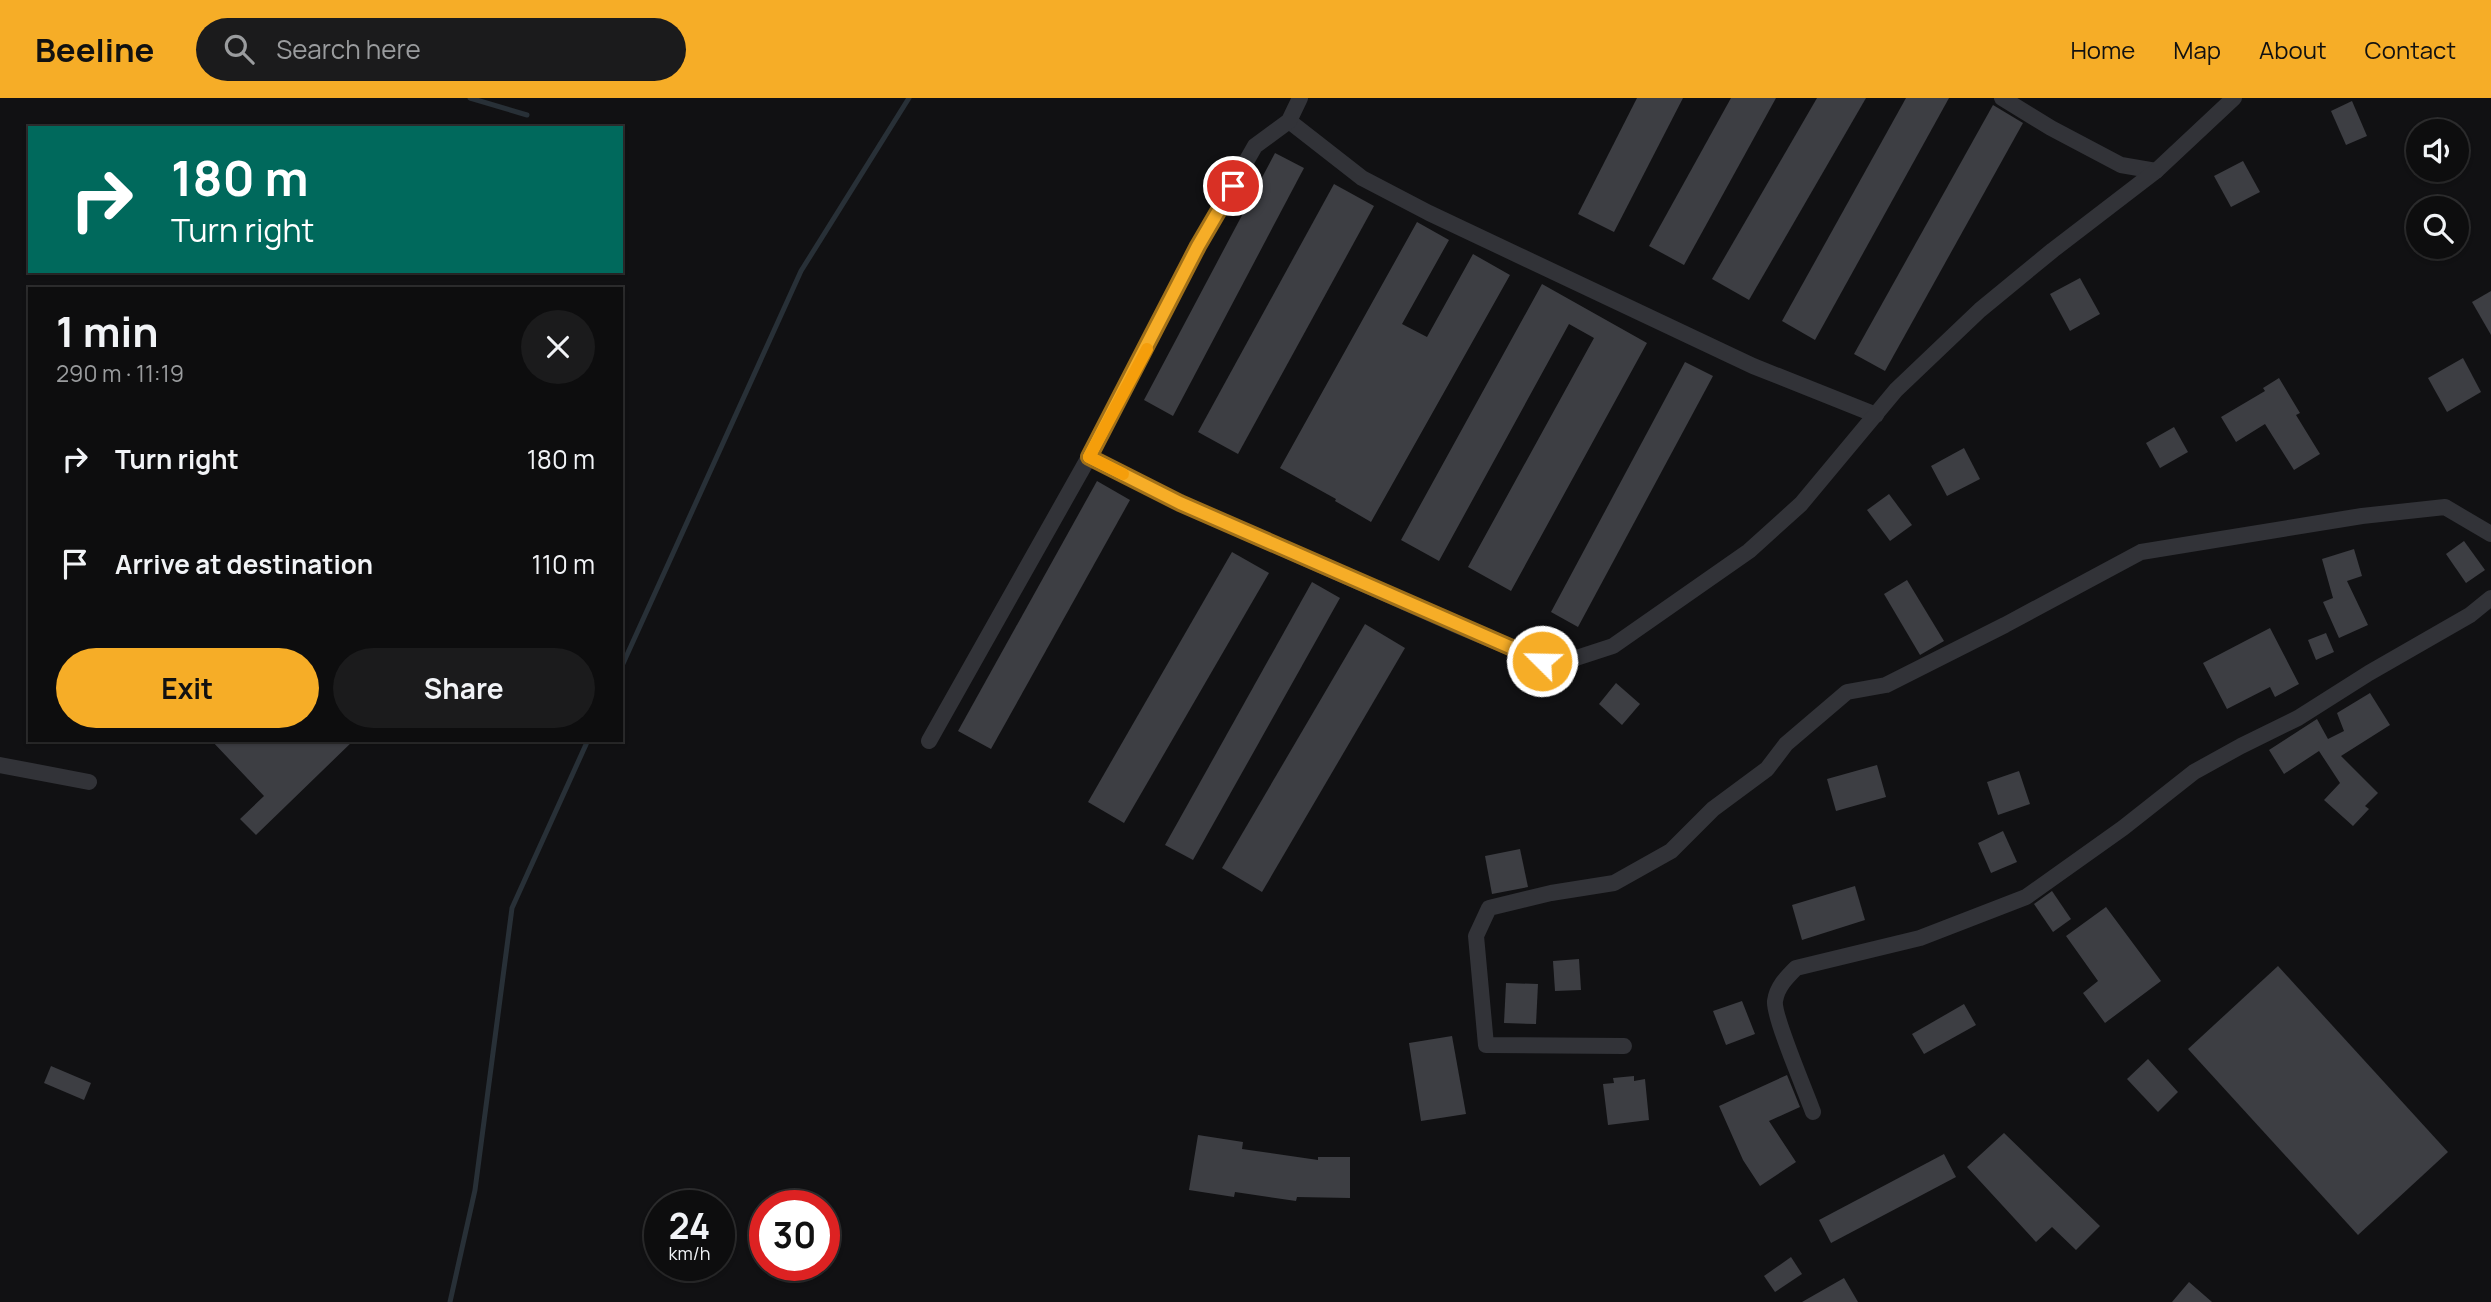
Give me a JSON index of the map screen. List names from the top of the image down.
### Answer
{
  "page": {
    "header": "Beeline",
    "search": "Search here",
    "nav": [
      "Home",
      "Map",
      "About",
      "Contact"
    ],
    "turn": ["180 m", "Turn right"],
    "heading": ["1 min", "290 m · 11:19"],
    "list": [
      {
        "name": "Turn right",
        "value": "180 m"
      },
      {
        "name": "Arrive at destination",
        "value": "110 m"
      }
    ],
    "buttons": ["Exit", "Share"],
    "speed": "24 km/h",
    "limit": "30"
  }
}
